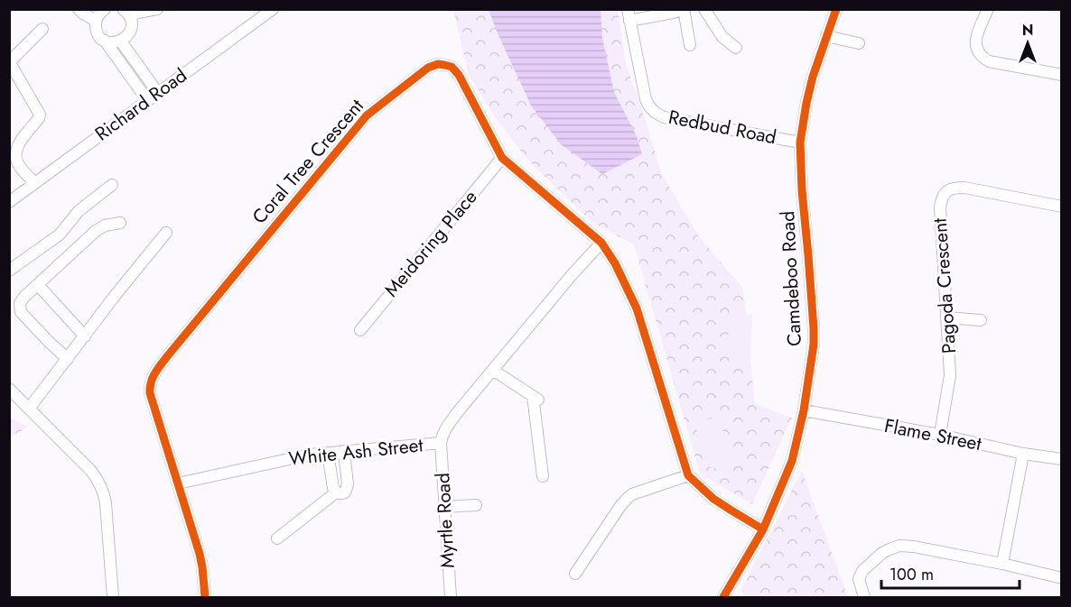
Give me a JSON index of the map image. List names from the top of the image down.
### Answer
{
  "streets": {
    "street": [
      "Richard Road",
      "Redbud Road",
      "Coral Tree Crescent",
      "Meidoring Place",
      "Camdeboo Road",
      "Pagoda Crescent",
      "Flame Street",
      "White Ash Street",
      "Myrtle Road"
    ]
  },
  "crossings": [
    ["Redbud Road", "Camdeboo Road"],
    ["Coral Tree Crescent", "Meidoring Place"],
    ["Coral Tree Crescent", "Camdeboo Road"],
    ["Coral Tree Crescent", "White Ash Street"],
    ["Camdeboo Road", "Flame Street"],
    ["Pagoda Crescent", "Flame Street"],
    ["White Ash Street", "Myrtle Road"]
  ],
  "scale_bar": "100 m",
  "north": "top"
}
